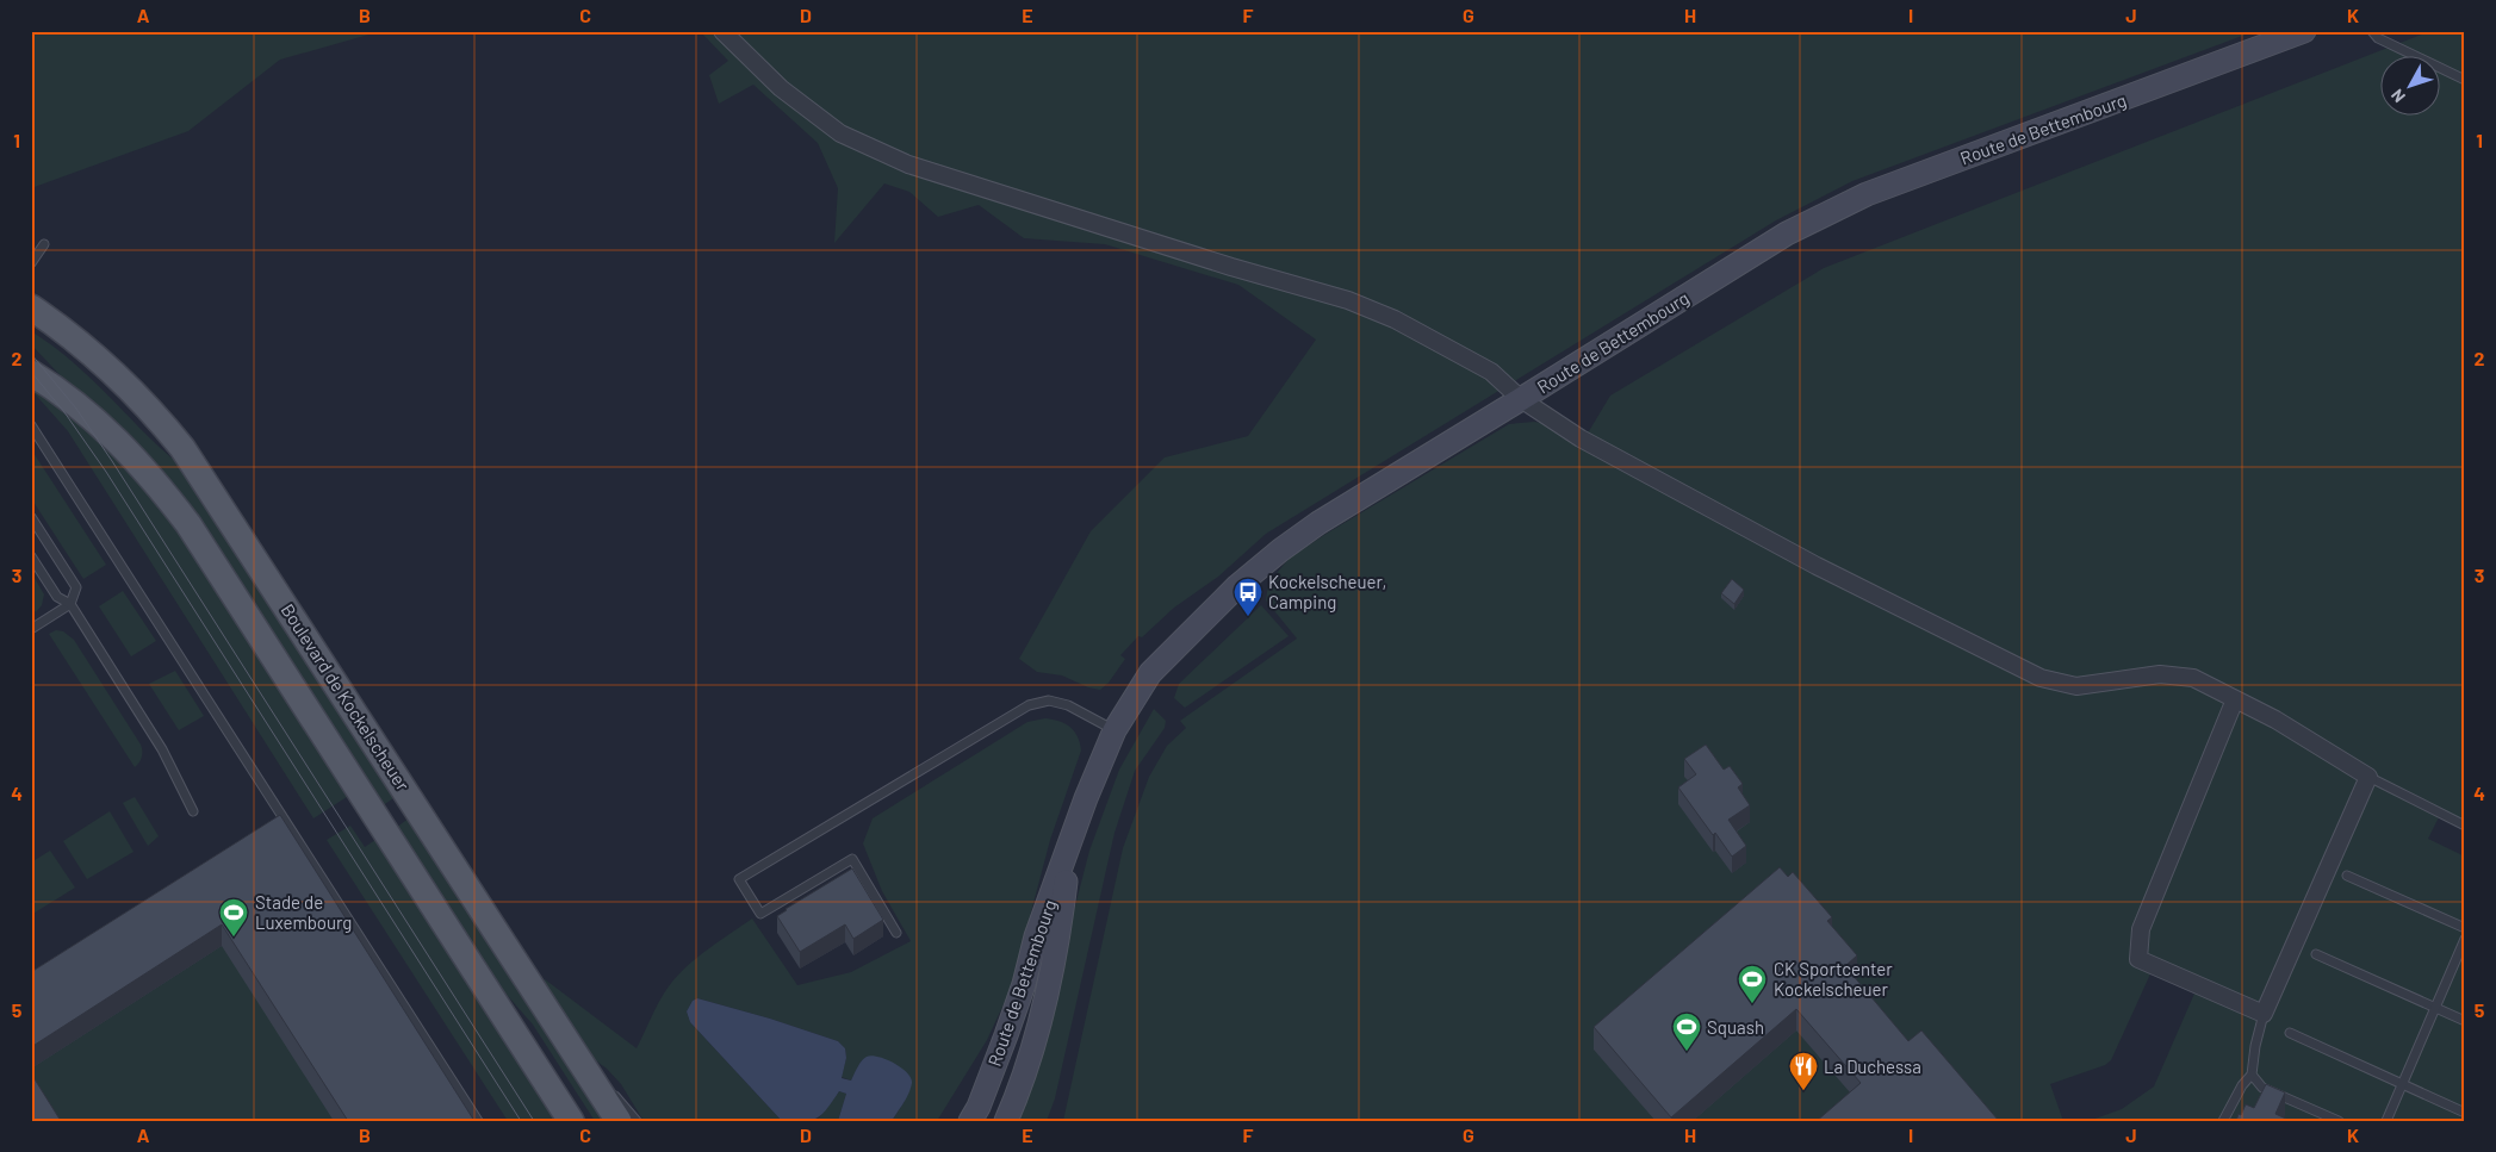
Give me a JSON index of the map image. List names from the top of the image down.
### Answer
{
  "streets": {
    "main road": ["Route de Bettembourg", "Boulevard de Kockelscheuer"]
  },
  "places": {
    "bus stop": ["Kockelscheuer, Camping"],
    "sports": ["Stade de Luxembourg", "CK Sportcenter Kockelscheuer", "Squash"],
    "restaurant": ["La Duchessa"]
  },
  "north": "bottom left",
  "grid": {
    "columns": [
      "A",
      "B",
      "C",
      "D",
      "E",
      "F",
      "G",
      "H",
      "I",
      "J",
      "K"
    ],
    "rows": [
      "1",
      "2",
      "3",
      "4",
      "5"
    ]
  }
}
